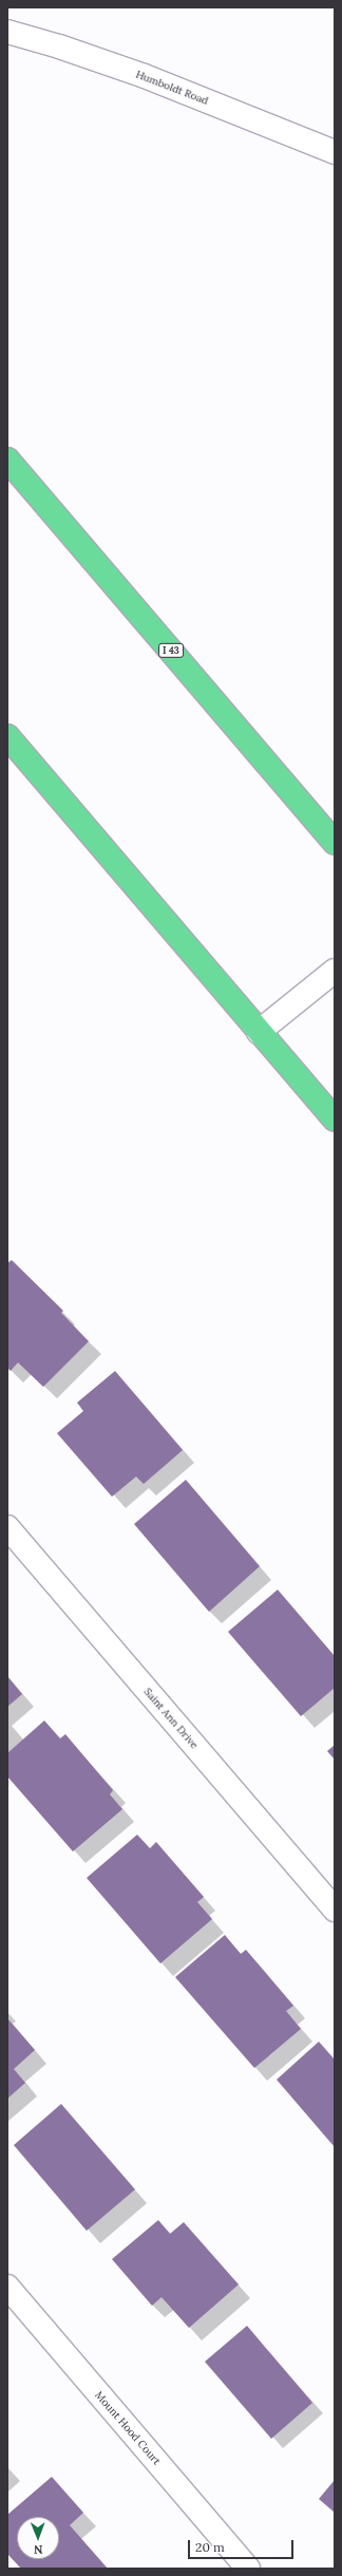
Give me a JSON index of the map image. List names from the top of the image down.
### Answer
{
  "streets": {
    "highway": ["I 43"],
    "street": ["Humboldt Road", "Saint Ann Drive", "Mount Hood Court"]
  },
  "scale_bar": "20 m",
  "north": "bottom"
}
